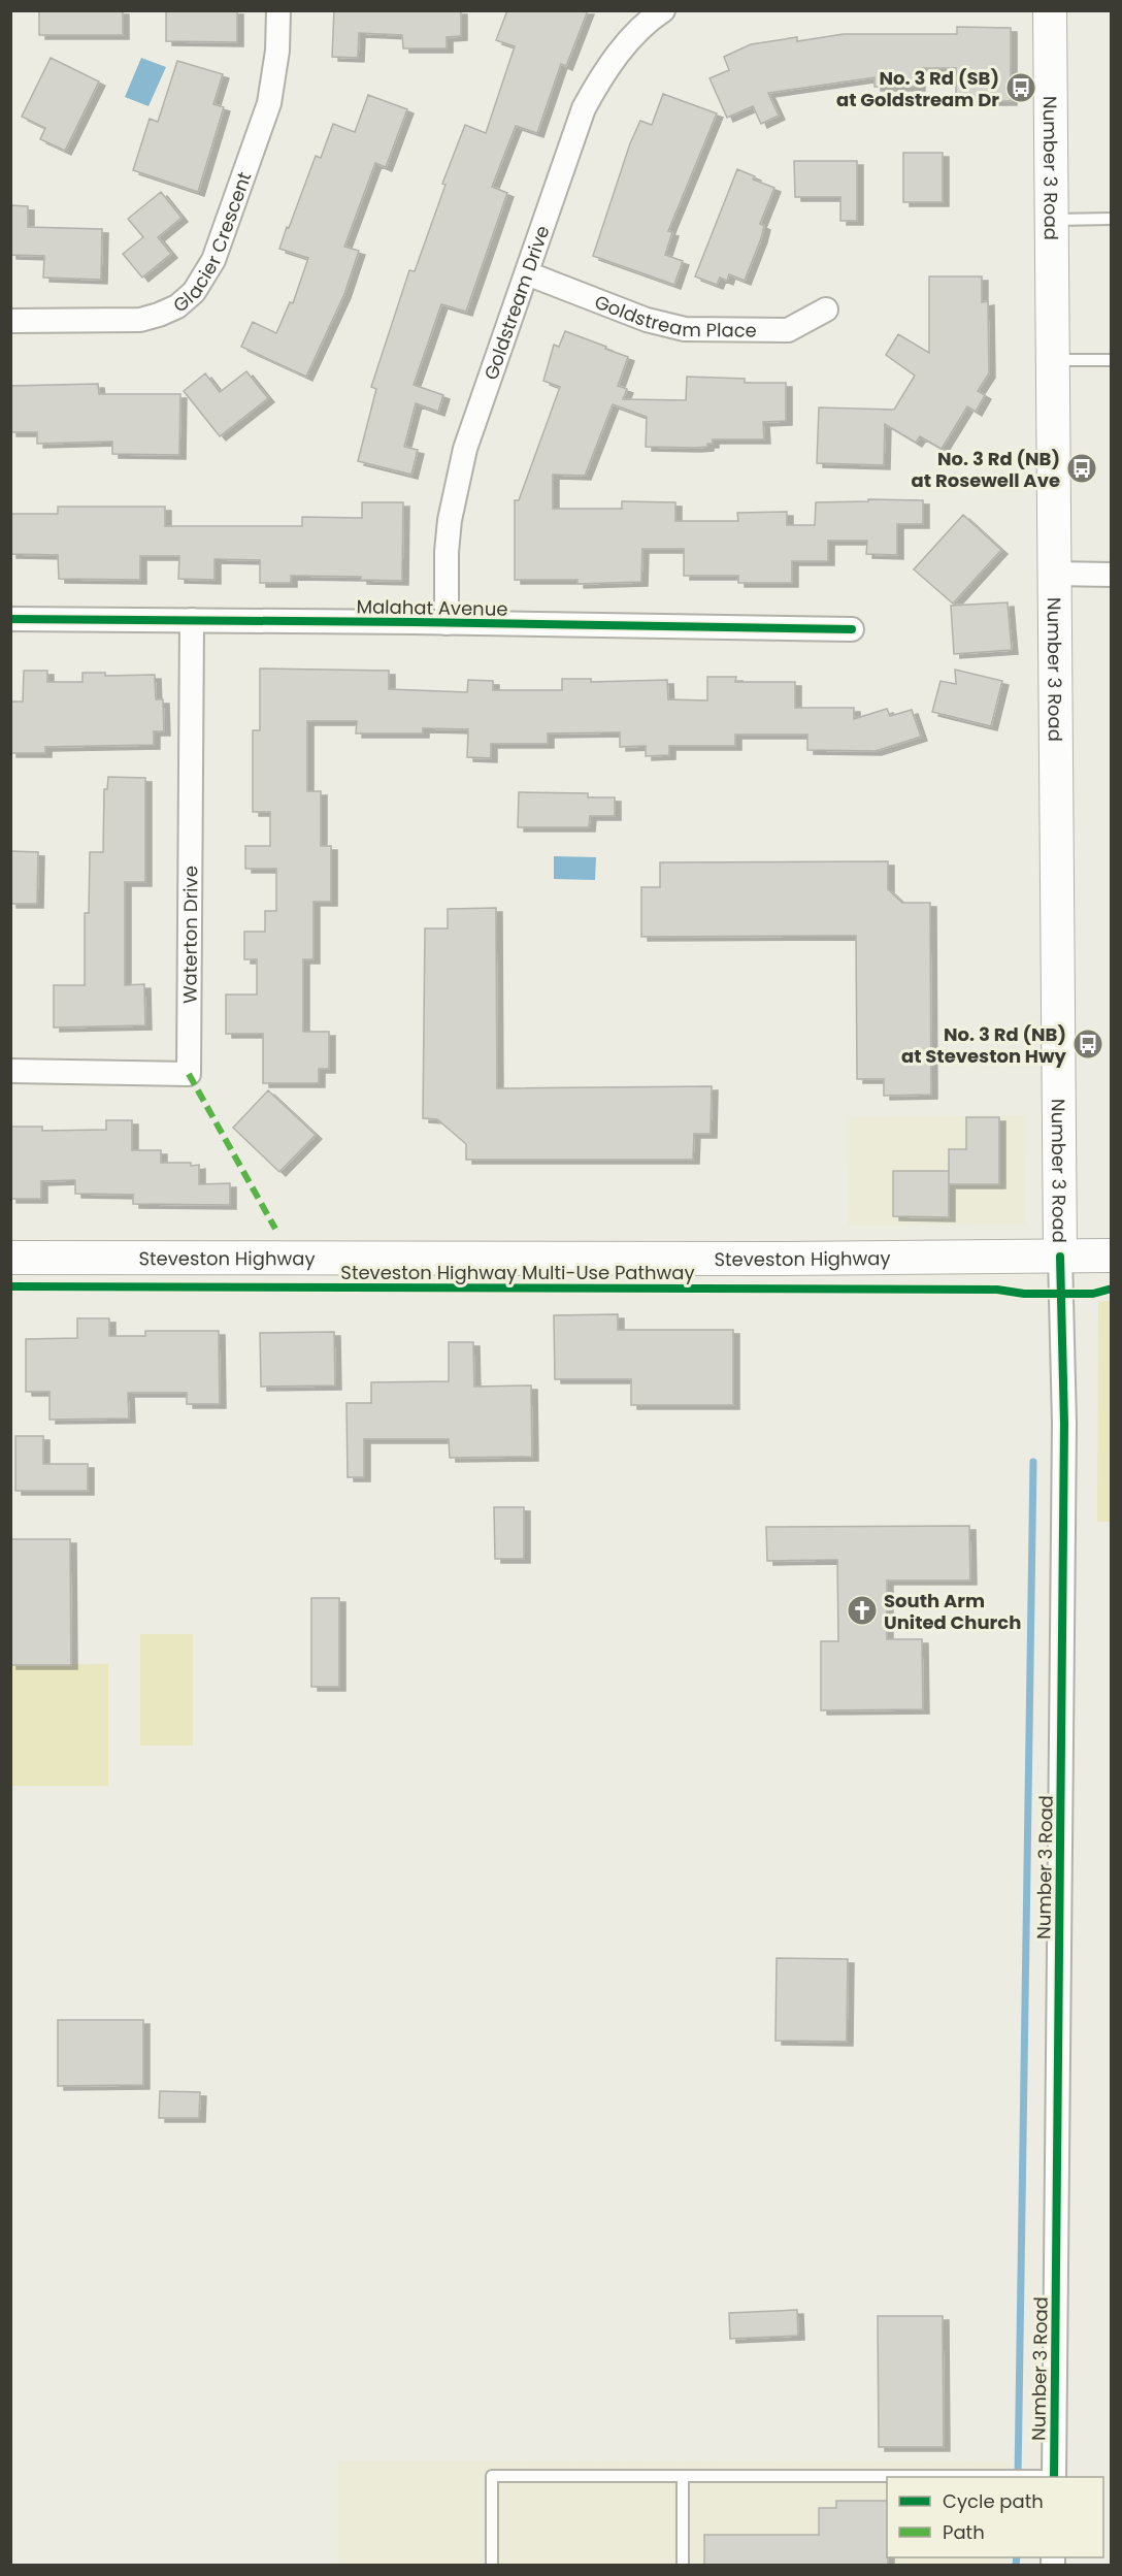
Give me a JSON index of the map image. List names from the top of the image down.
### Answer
{
  "streets": {
    "main road": ["Number 3 Road", "Steveston Highway"],
    "street": [
      "Glacier Crescent",
      "Goldstream Drive",
      "Goldstream Place",
      "Malahat Avenue",
      "Waterton Drive"
    ],
    "cycle path": ["Steveston Highway Multi-Use Pathway"]
  },
  "crossings": [
    ["Number 3 Road", "Steveston Highway"],
    ["Goldstream Drive", "Goldstream Place"],
    ["Goldstream Drive", "Malahat Avenue"],
    ["Malahat Avenue", "Waterton Drive"]
  ],
  "places": {
    "bus stop": ["No. 3 Rd (SB) at Goldstream Dr", "No. 3 Rd (NB) at Rosewell Ave", "No. 3 Rd (NB) at Steveston Hwy"],
    "church": ["South Arm United Church"]
  },
  "legend": ["Cycle path", "Path"]
}
